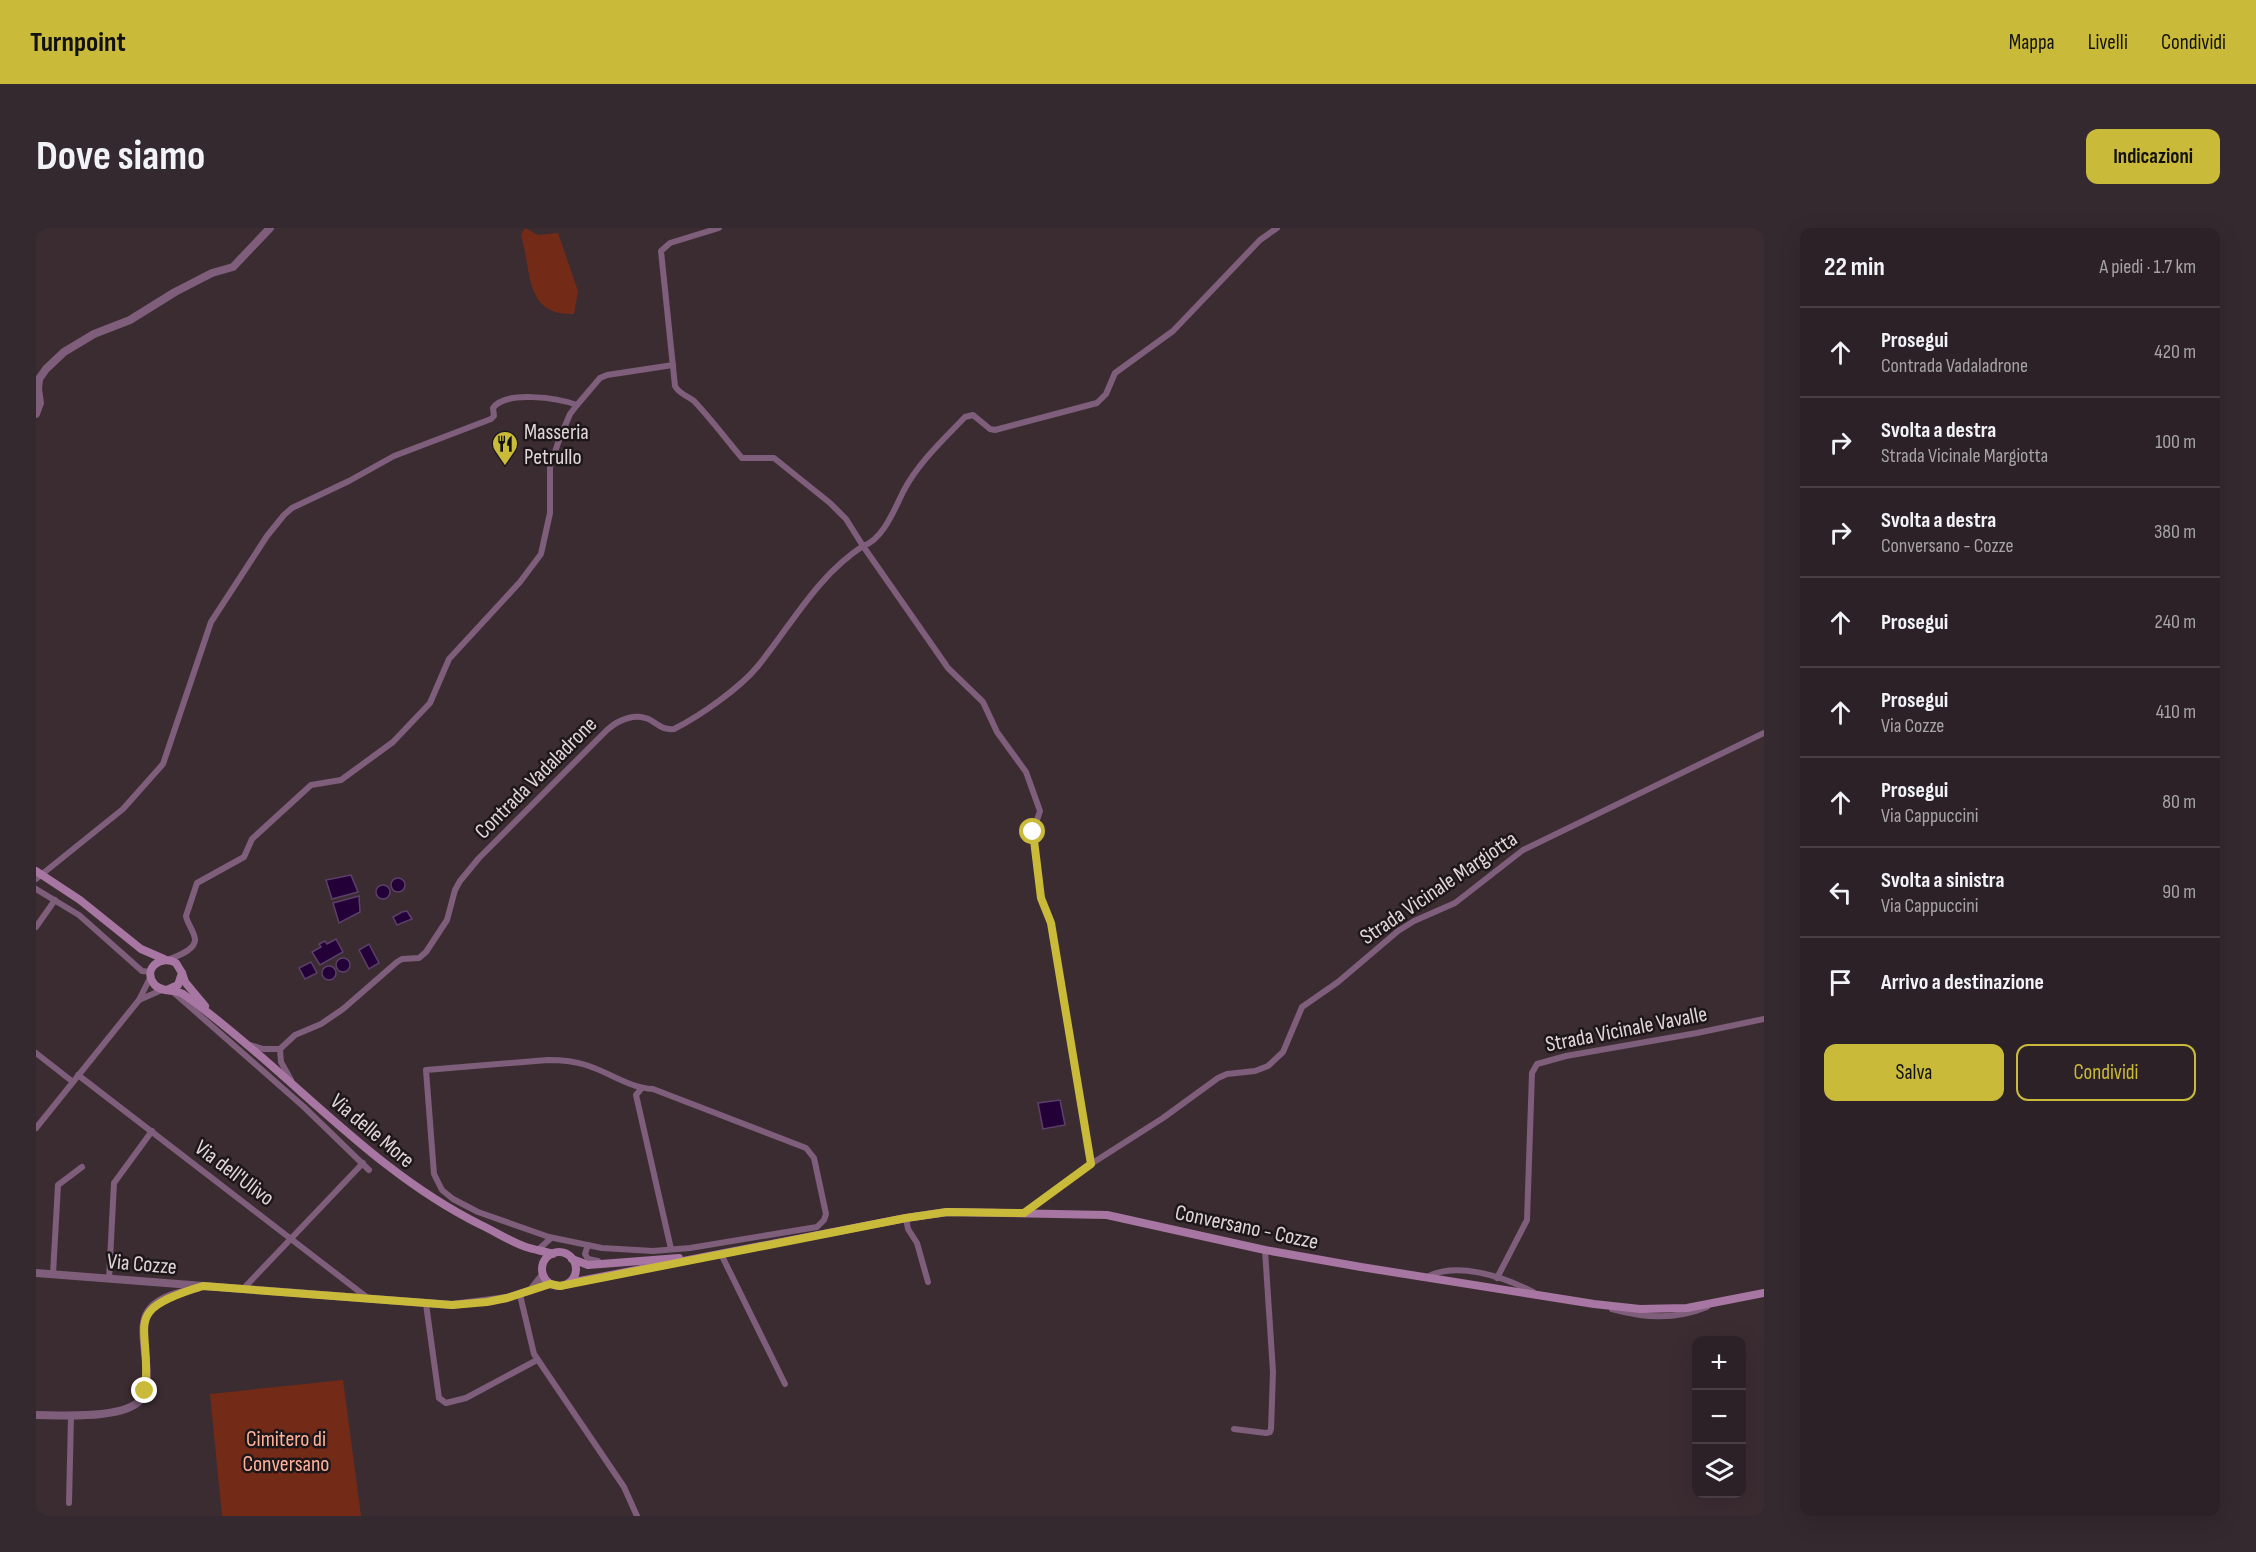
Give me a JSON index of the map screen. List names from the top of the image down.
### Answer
{
  "streets": {
    "main road": ["Via delle More", "Conversano - Cozze"],
    "street": [
      "Contrada Vadaladrone",
      "Strada Vicinale Margiotta",
      "Strada Vicinale Vavalle",
      "Via dell'Ulivo",
      "Via Cozze"
    ]
  },
  "crossings": [
    ["Strada Vicinale Margiotta", "Conversano - Cozze"],
    ["Via dell'Ulivo", "Via Cozze"]
  ],
  "parks": ["Cimitero di Conversano"],
  "places": {
    "restaurant": ["Masseria Petrullo"]
  },
  "page": {
    "header": "Turnpoint",
    "nav": ["Mappa", "Livelli", "Condividi"],
    "buttons": [
      "Indicazioni",
      ["Salva", "Condividi"]
    ],
    "title": "Dove siamo",
    "heading": ["22 min", "A piedi · 1.7 km"],
    "list": [
      ["Prosegui", "Contrada Vadaladrone", "420 m"],
      ["Svolta a destra", "Strada Vicinale Margiotta", "100 m"],
      ["Svolta a destra", "Conversano - Cozze", "380 m"],
      ["Prosegui", "240 m"],
      ["Prosegui", "Via Cozze", "410 m"],
      ["Prosegui", "Via Cappuccini", "80 m"],
      ["Svolta a sinistra", "Via Cappuccini", "90 m"],
      "Arrivo a destinazione"
    ],
    "map_buttons": ["+", "−"]
  }
}
